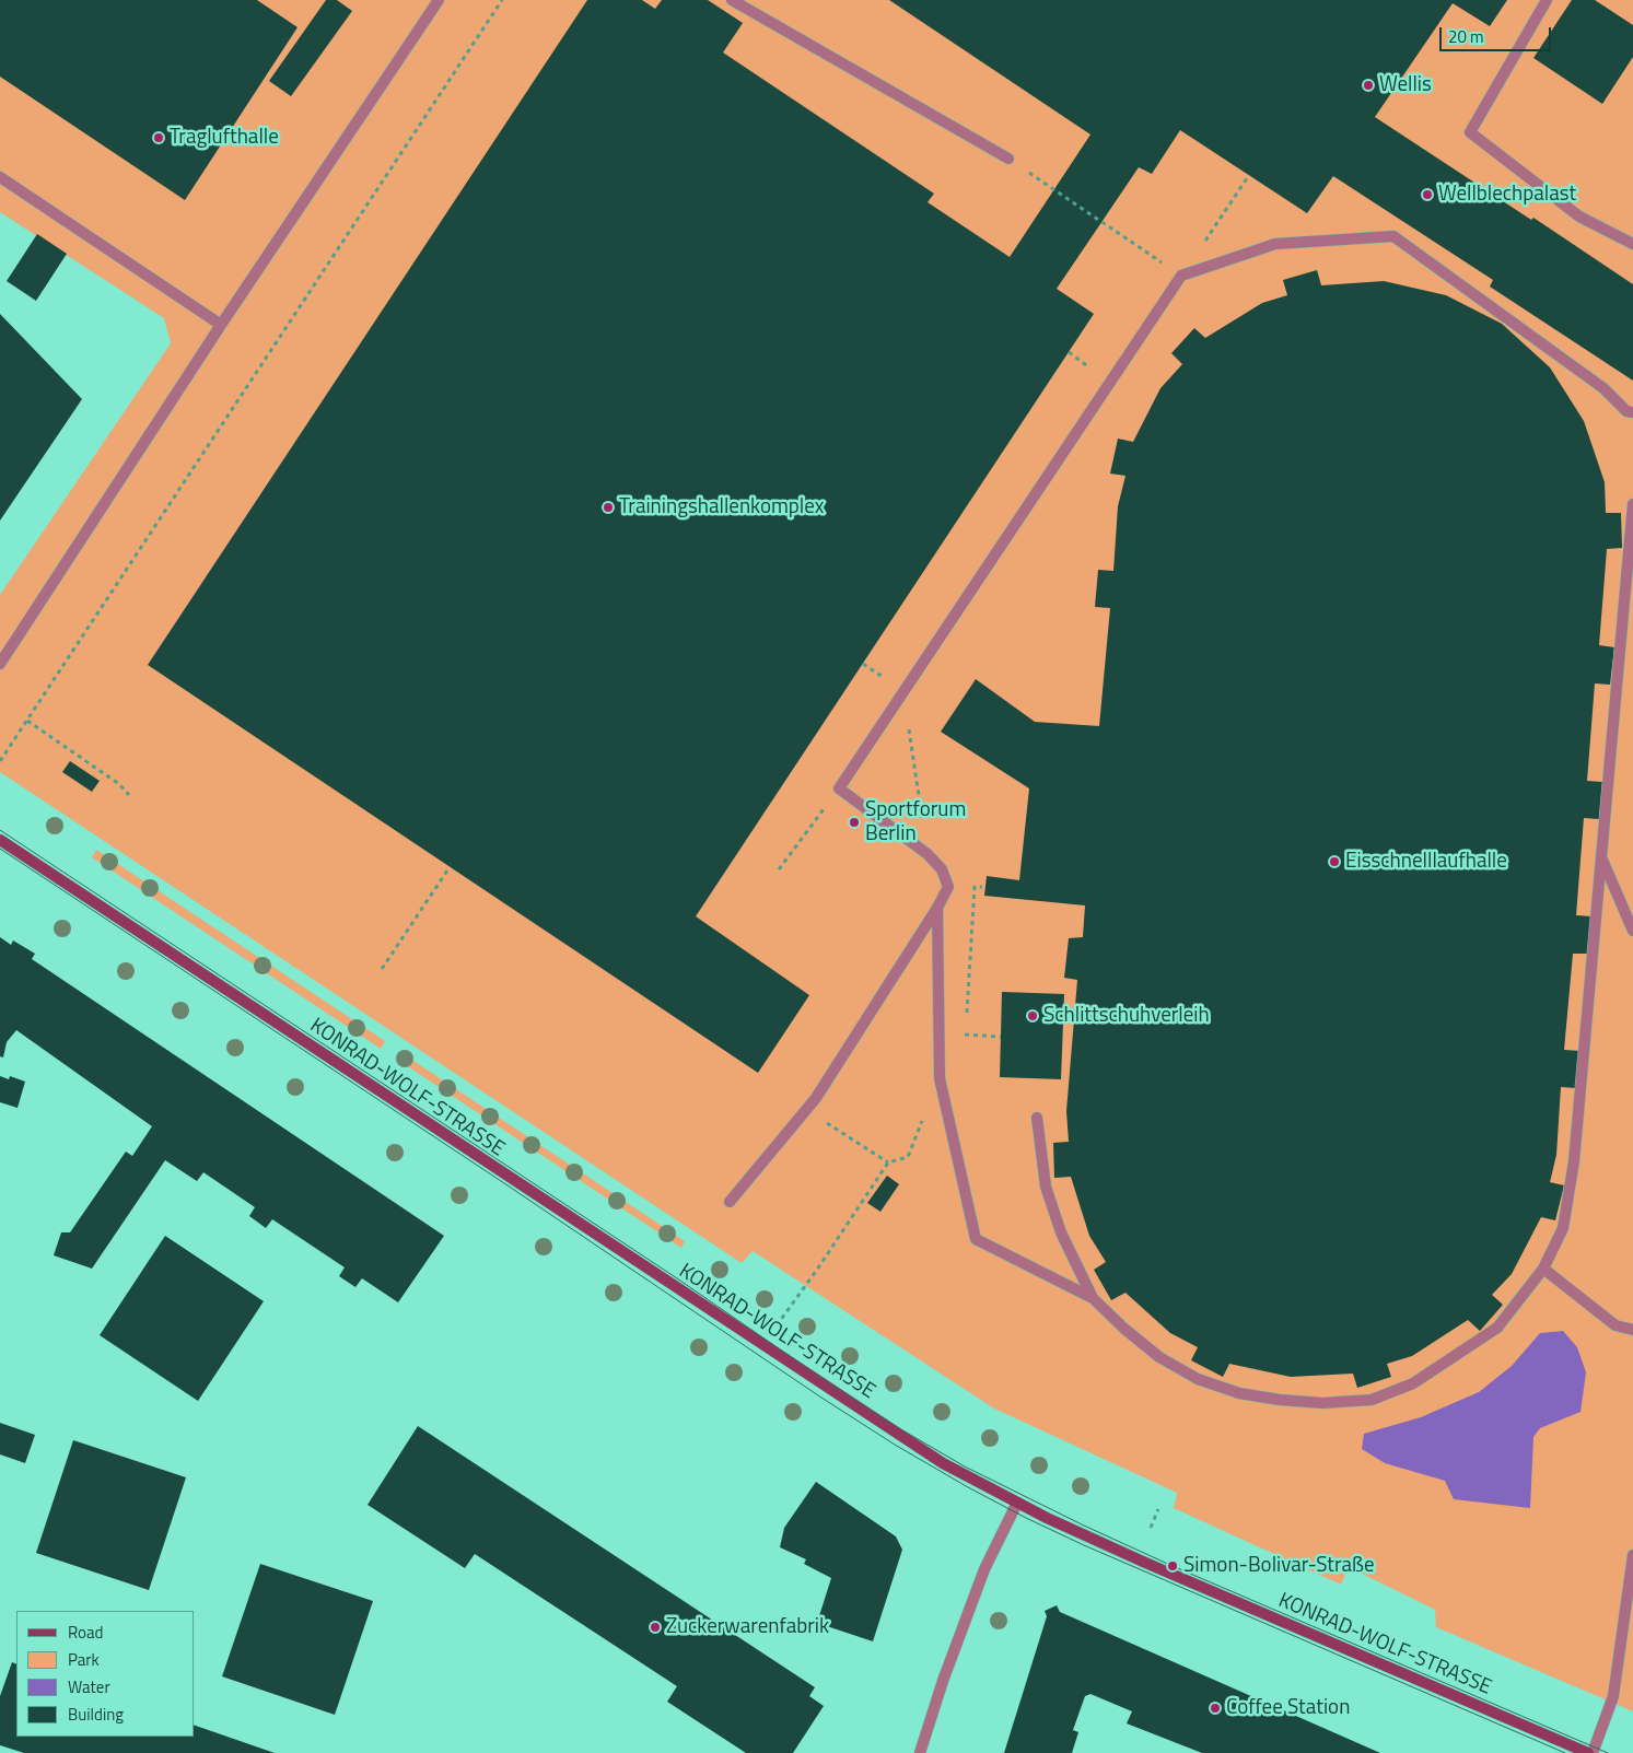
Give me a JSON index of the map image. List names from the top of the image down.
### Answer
{
  "streets": {
    "main road": ["KONRAD-WOLF-STRASSE"]
  },
  "places": [
    "Wellis",
    "Traglufthalle",
    "Wellblechpalast",
    "Trainingshallenkomplex",
    "Sportforum Berlin",
    "Eisschnelllaufhalle",
    "Schlittschuhverleih",
    "Simon-Bolivar-Straße",
    "Zuckerwarenfabrik",
    "Coffee Station"
  ],
  "legend": [
    "Road",
    "Park",
    "Water",
    "Building"
  ],
  "scale_bar": "20 m"
}
